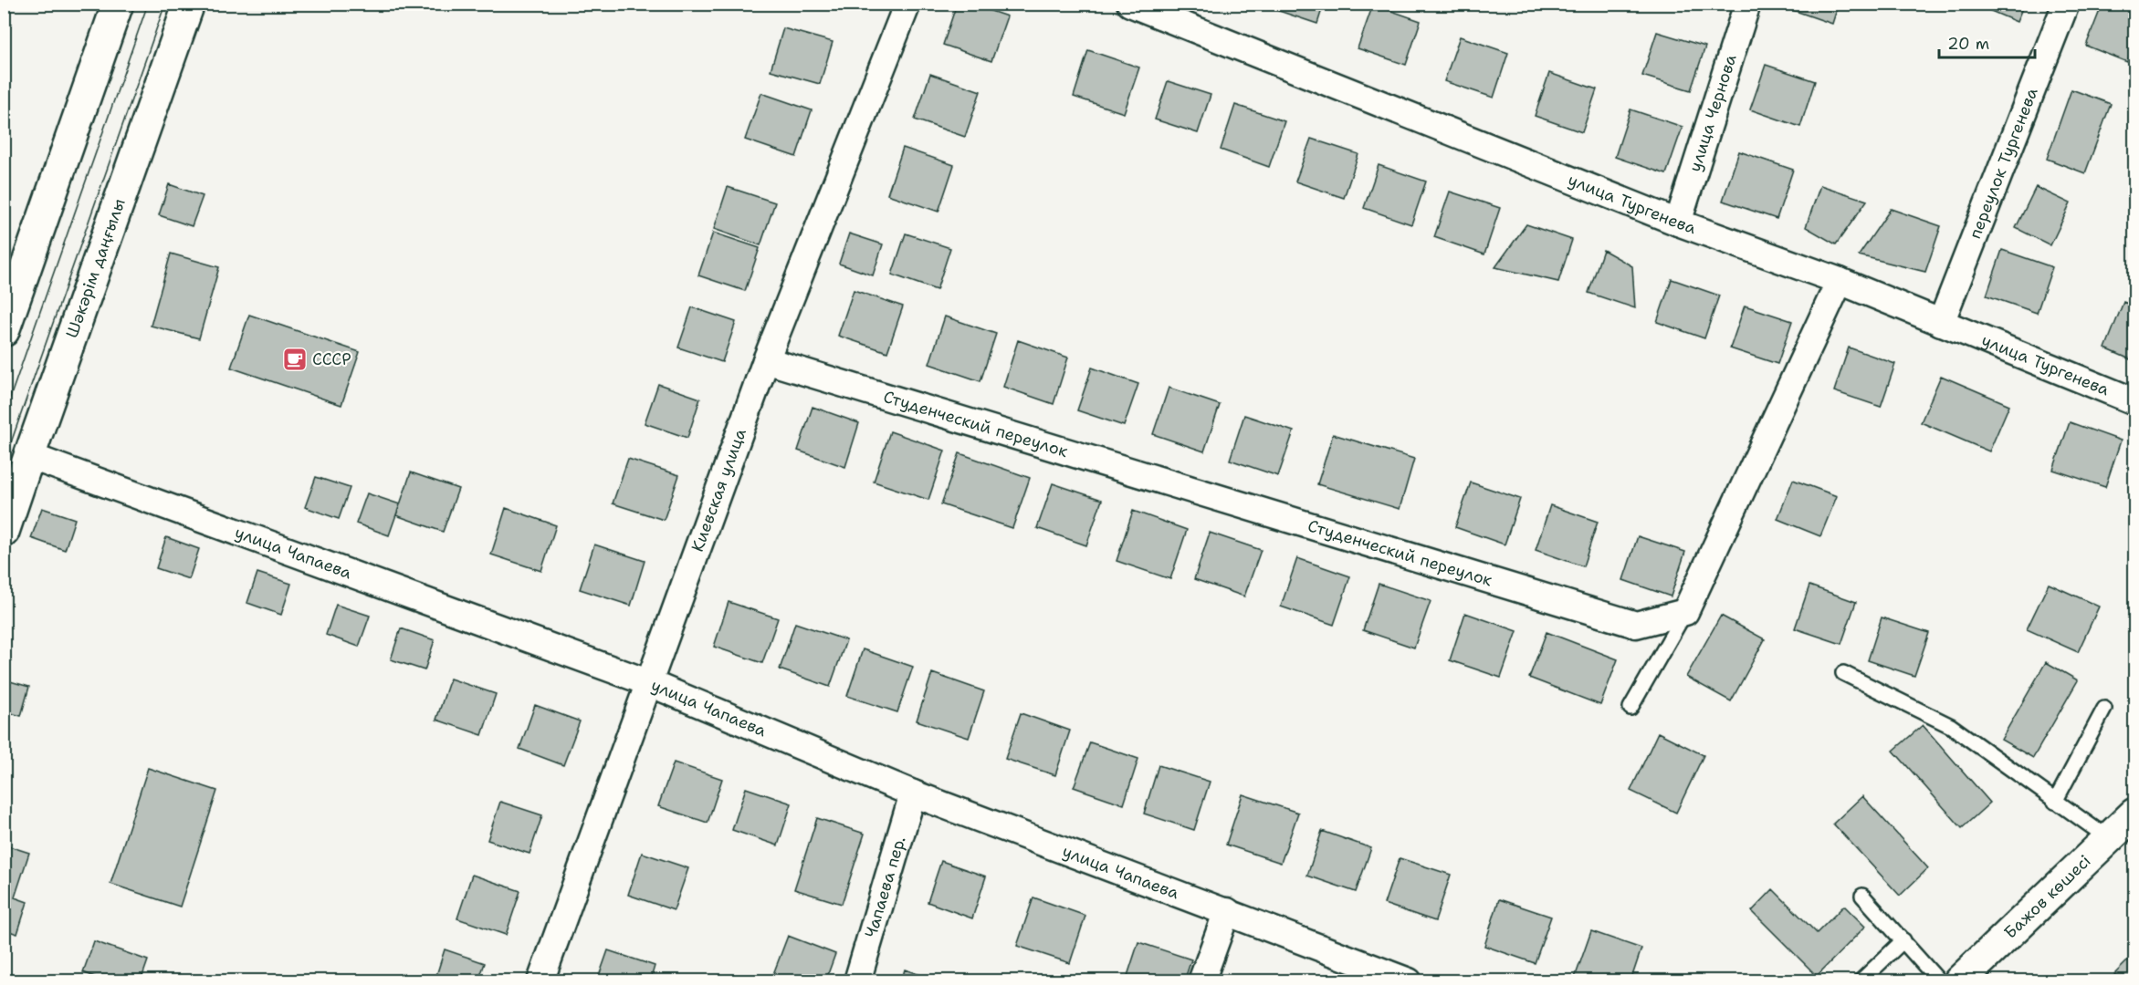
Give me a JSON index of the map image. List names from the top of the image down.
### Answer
{
  "streets": {
    "main road": ["Шәкәрім даңғылы", "Бажов көшесі"],
    "street": [
      "улица Чернова",
      "переулок Тургенева",
      "улица Тургенева",
      "Студенческий переулок",
      "Киевская улица",
      "улица Чапаева",
      "Чапаева пер."
    ]
  },
  "crossings": [
    ["улица Чернова", "улица Тургенева"],
    ["переулок Тургенева", "улица Тургенева"],
    ["Шәкәрім даңғылы", "улица Чапаева"],
    ["Студенческий переулок", "Киевская улица"],
    ["Киевская улица", "улица Чапаева"],
    ["улица Чапаева", "Чапаева пер."]
  ],
  "places": {
    "cafe": ["СССР"]
  },
  "scale_bar": "20 m"
}
